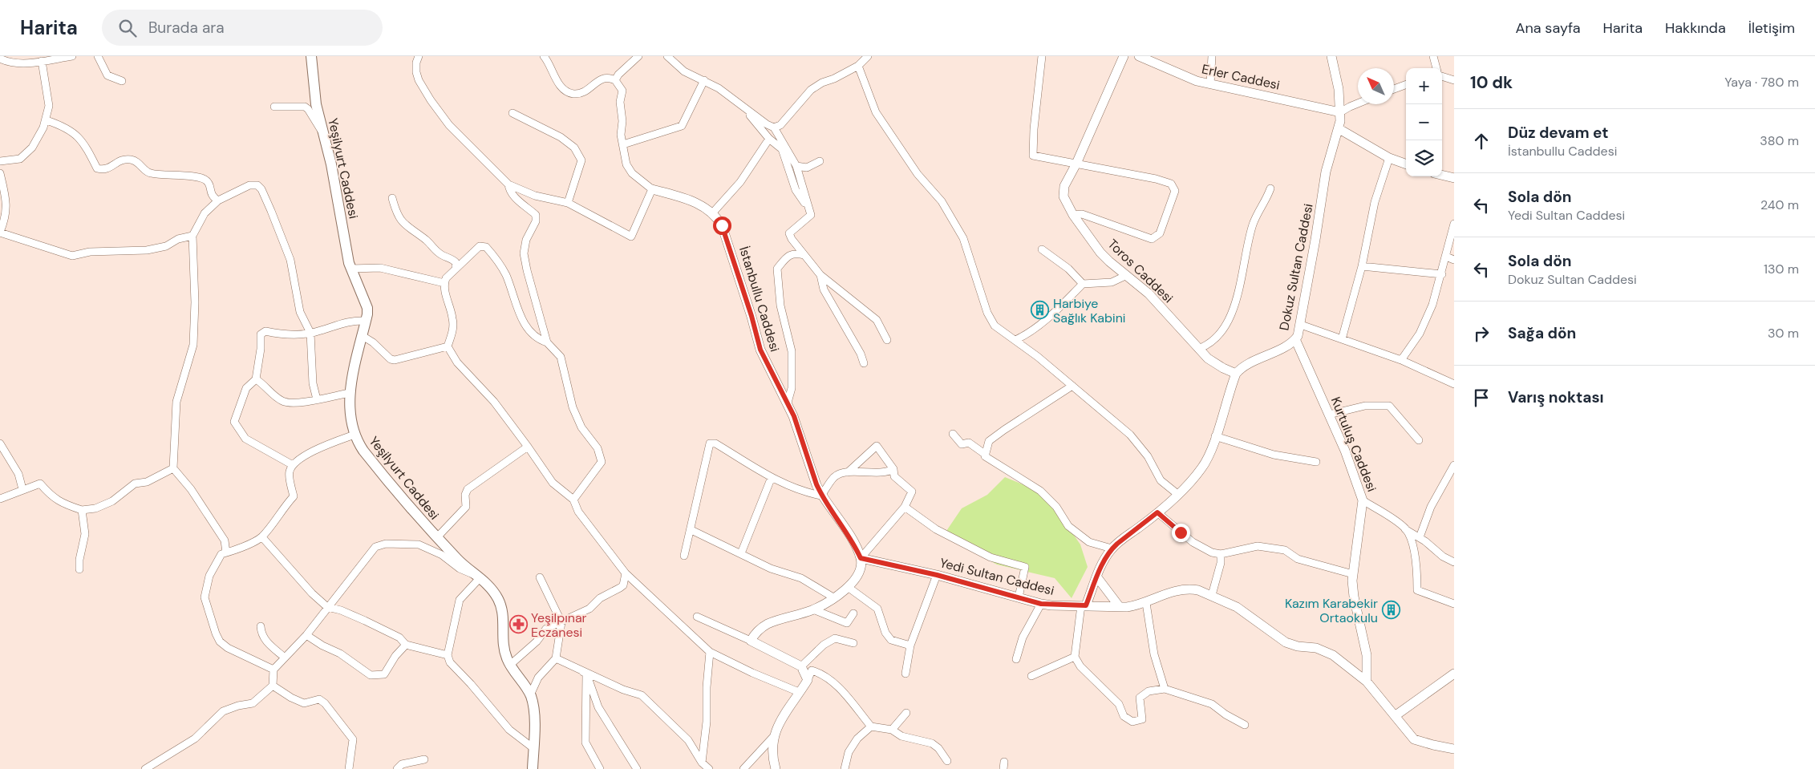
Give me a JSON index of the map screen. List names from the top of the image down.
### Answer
{
  "streets": {
    "main road": ["Yeşilyurt Caddesi"],
    "street": [
      "Erler Caddesi",
      "Dokuz Sultan Caddesi",
      "Toros Caddesi",
      "İstanbullu Caddesi",
      "Kurtuluş Caddesi",
      "Yedi Sultan Caddesi"
    ]
  },
  "crossings": [
    ["Erler Caddesi", "Dokuz Sultan Caddesi"],
    ["Dokuz Sultan Caddesi", "Toros Caddesi"],
    ["Dokuz Sultan Caddesi", "Kurtuluş Caddesi"],
    ["İstanbullu Caddesi", "Yedi Sultan Caddesi"],
    ["Kurtuluş Caddesi", "Yedi Sultan Caddesi"]
  ],
  "places": {
    "building": ["Harbiye Sağlık Kabini", "Kazım Karabekir Ortaokulu"],
    "pharmacy": ["Yeşilpınar Eczanesi"]
  },
  "north": "top left",
  "page": {
    "header": "Harita",
    "search": "Burada ara",
    "nav": [
      "Ana sayfa",
      "Harita",
      "Hakkında",
      "İletişim"
    ],
    "heading": ["10 dk", "Yaya · 780 m"],
    "map_buttons": ["+", "−"],
    "list": [
      ["Düz devam et", "İstanbullu Caddesi", "380 m"],
      ["Sola dön", "Yedi Sultan Caddesi", "240 m"],
      ["Sola dön", "Dokuz Sultan Caddesi", "130 m"],
      ["Sağa dön", "30 m"],
      "Varış noktası"
    ]
  }
}
